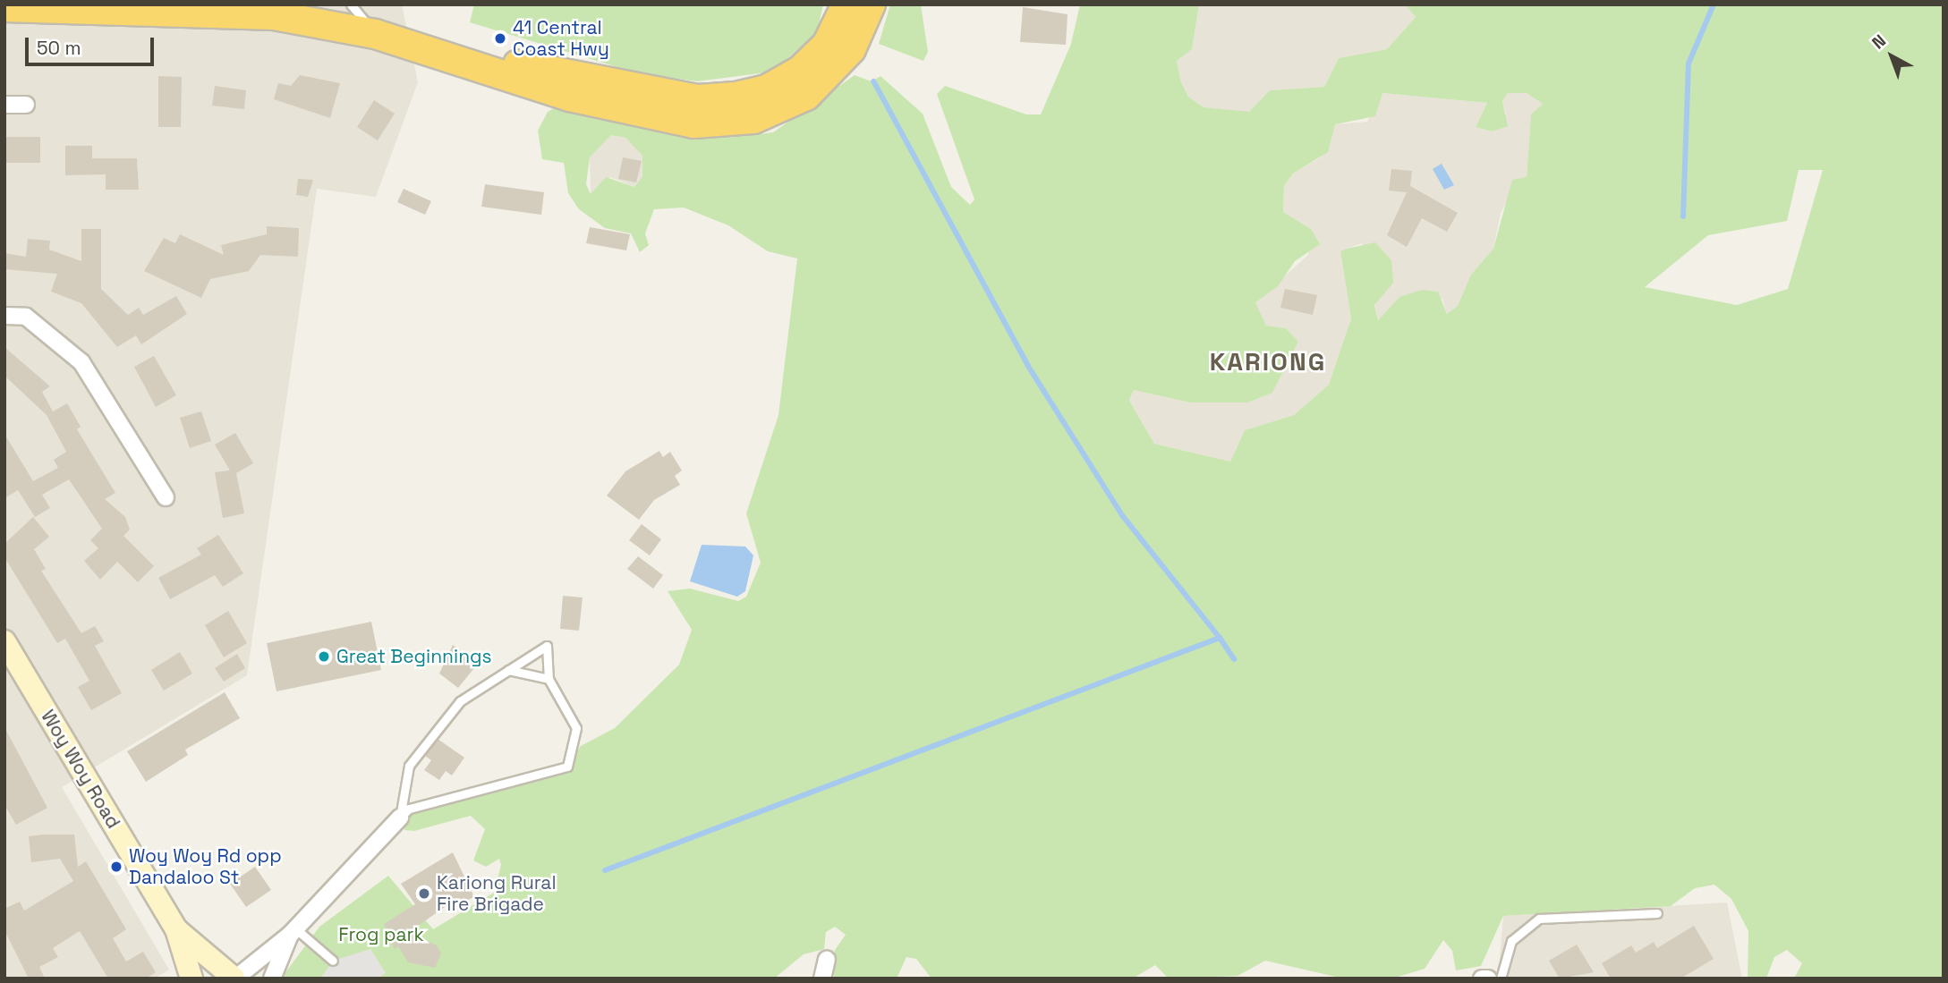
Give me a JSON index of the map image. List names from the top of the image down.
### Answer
{
  "streets": {
    "main road": ["Woy Woy Road"]
  },
  "districts": ["KARIONG"],
  "parks": ["Frog park"],
  "places": [
    "41 Central Coast Hwy",
    "Great Beginnings",
    "Woy Woy Rd opp Dandaloo St",
    "Kariong Rural Fire Brigade"
  ],
  "scale_bar": "50 m",
  "north": "top left"
}
